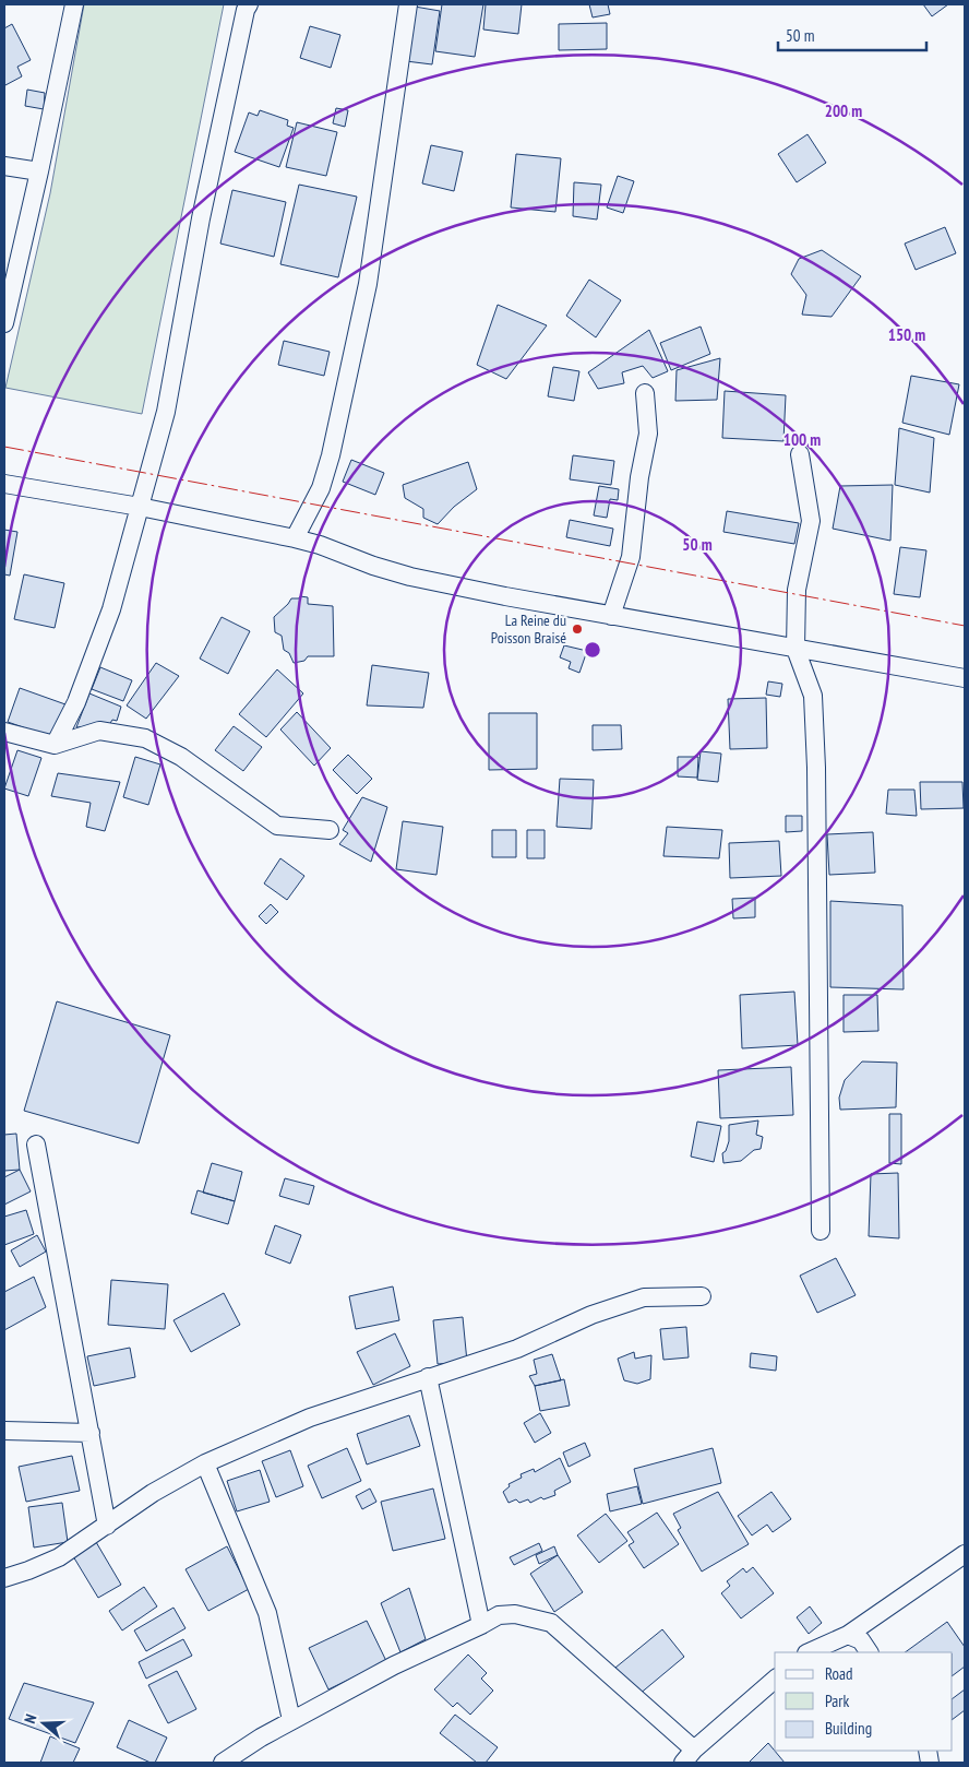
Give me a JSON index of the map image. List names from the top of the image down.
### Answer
{
  "places": ["La Reine du Poisson Braisé"],
  "legend": ["Road", "Park", "Building"],
  "scale_bar": "50 m",
  "north": "left",
  "rings": [
    "200 m",
    "150 m",
    "100 m",
    "50 m"
  ]
}
